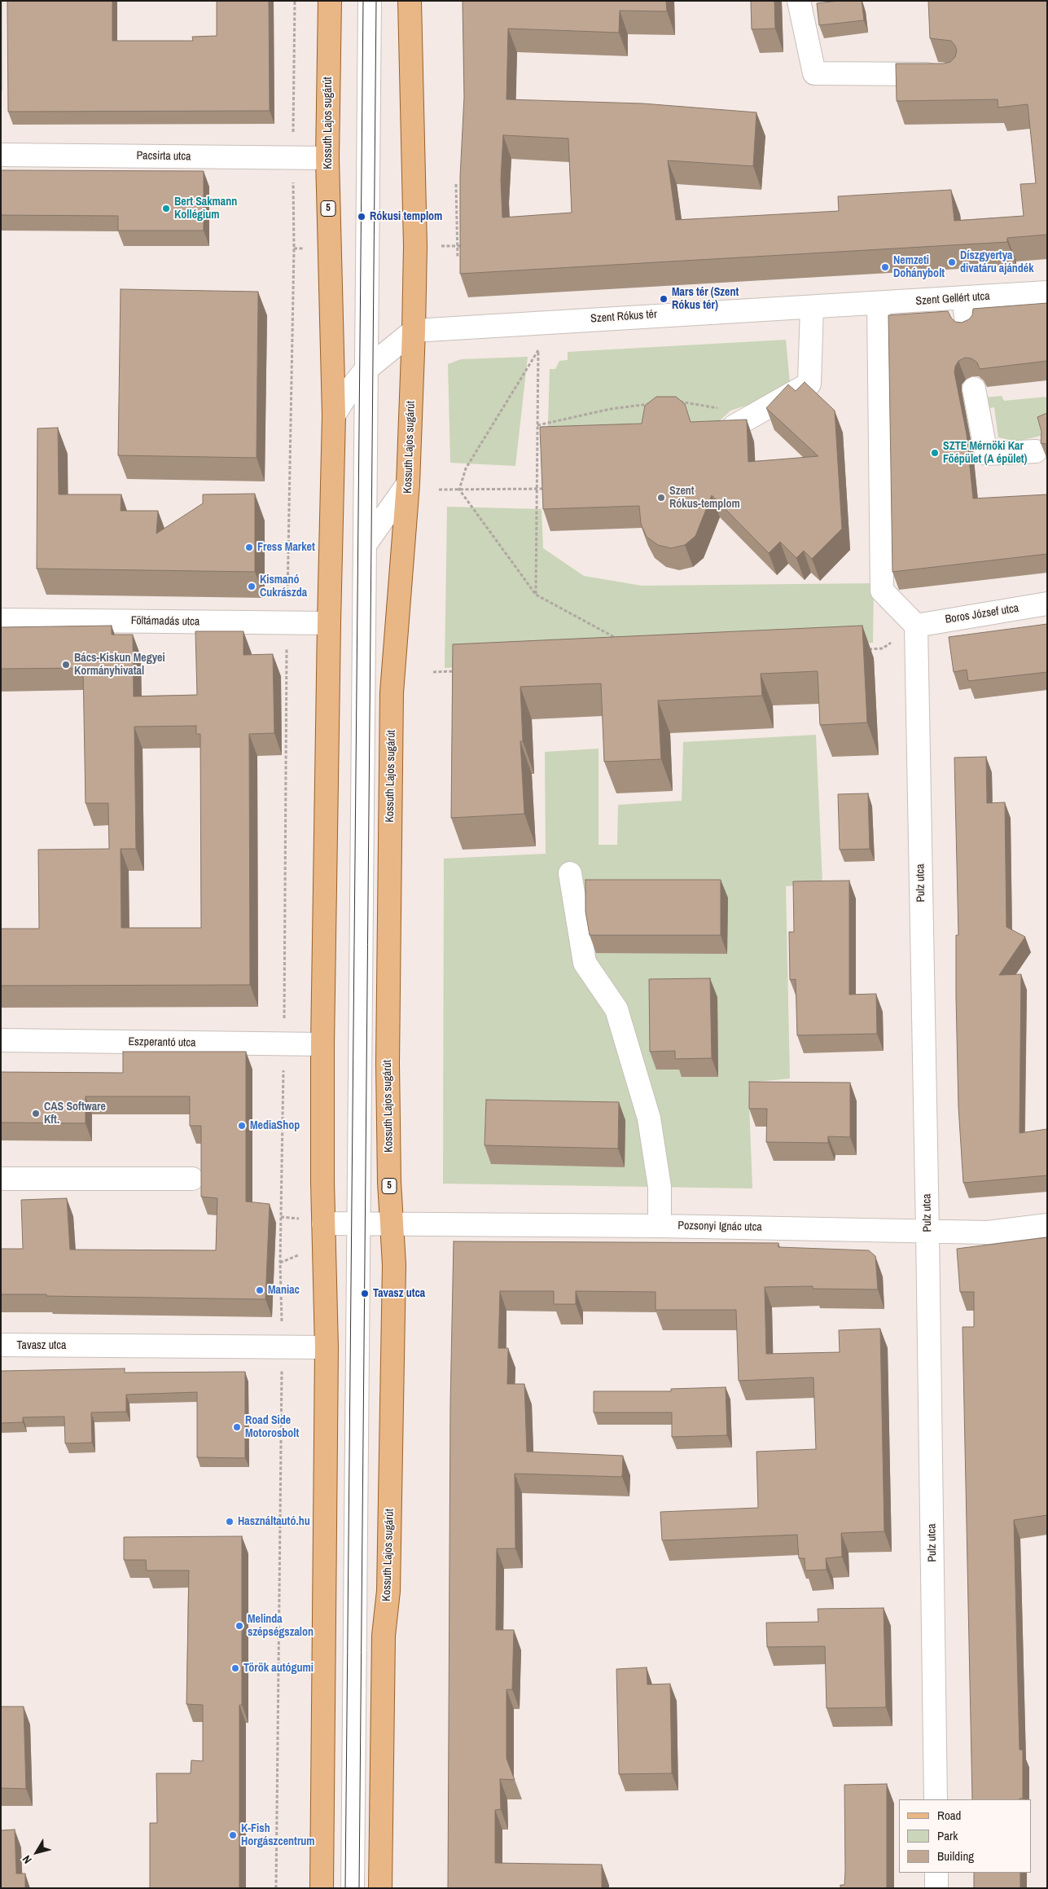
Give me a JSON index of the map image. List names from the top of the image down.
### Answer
{
  "streets": {
    "main road": ["Kossuth Lajos sugárút", "5"],
    "street": [
      "Pacsirta utca",
      "Szent Gellért utca",
      "Szent Rókus tér",
      "Boros József utca",
      "Föltámadás utca",
      "Pulz utca",
      "Eszperantó utca",
      "Pozsonyi Ignác utca",
      "Tavasz utca"
    ]
  },
  "crossings": [
    ["Kossuth Lajos sugárút", "Pacsirta utca"],
    ["Kossuth Lajos sugárút", "Szent Rókus tér"],
    ["Kossuth Lajos sugárút", "Föltámadás utca"],
    ["Kossuth Lajos sugárút", "Eszperantó utca"],
    ["Kossuth Lajos sugárút", "Pozsonyi Ignác utca"],
    ["Kossuth Lajos sugárút", "Tavasz utca"],
    ["Szent Gellért utca", "Szent Rókus tér"],
    ["Boros József utca", "Pulz utca"],
    ["Pulz utca", "Pozsonyi Ignác utca"]
  ],
  "places": [
    "Bert Sakmann Kollégium",
    "Rókusi templom",
    "Díszgyertya divatáru ajándék",
    "Nemzeti Dohánybolt",
    "Mars tér (Szent Rókus tér)",
    "SZTE Mérnöki Kar Főépület (A épület)",
    "Szent Rókus-templom",
    "Fress Market",
    "Kismanó Cukrászda",
    "Bács-Kiskun Megyei Kormányhivatal",
    "CAS Software Kft.",
    "MediaShop",
    "Maniac",
    "Tavasz utca",
    "Road Side Motorosbolt",
    "Használtautó.hu",
    "Melinda szépségszalon",
    "Török autógumi",
    "K-Fish Horgászcentrum"
  ],
  "legend": ["Road", "Park", "Building"],
  "north": "bottom left"
}
